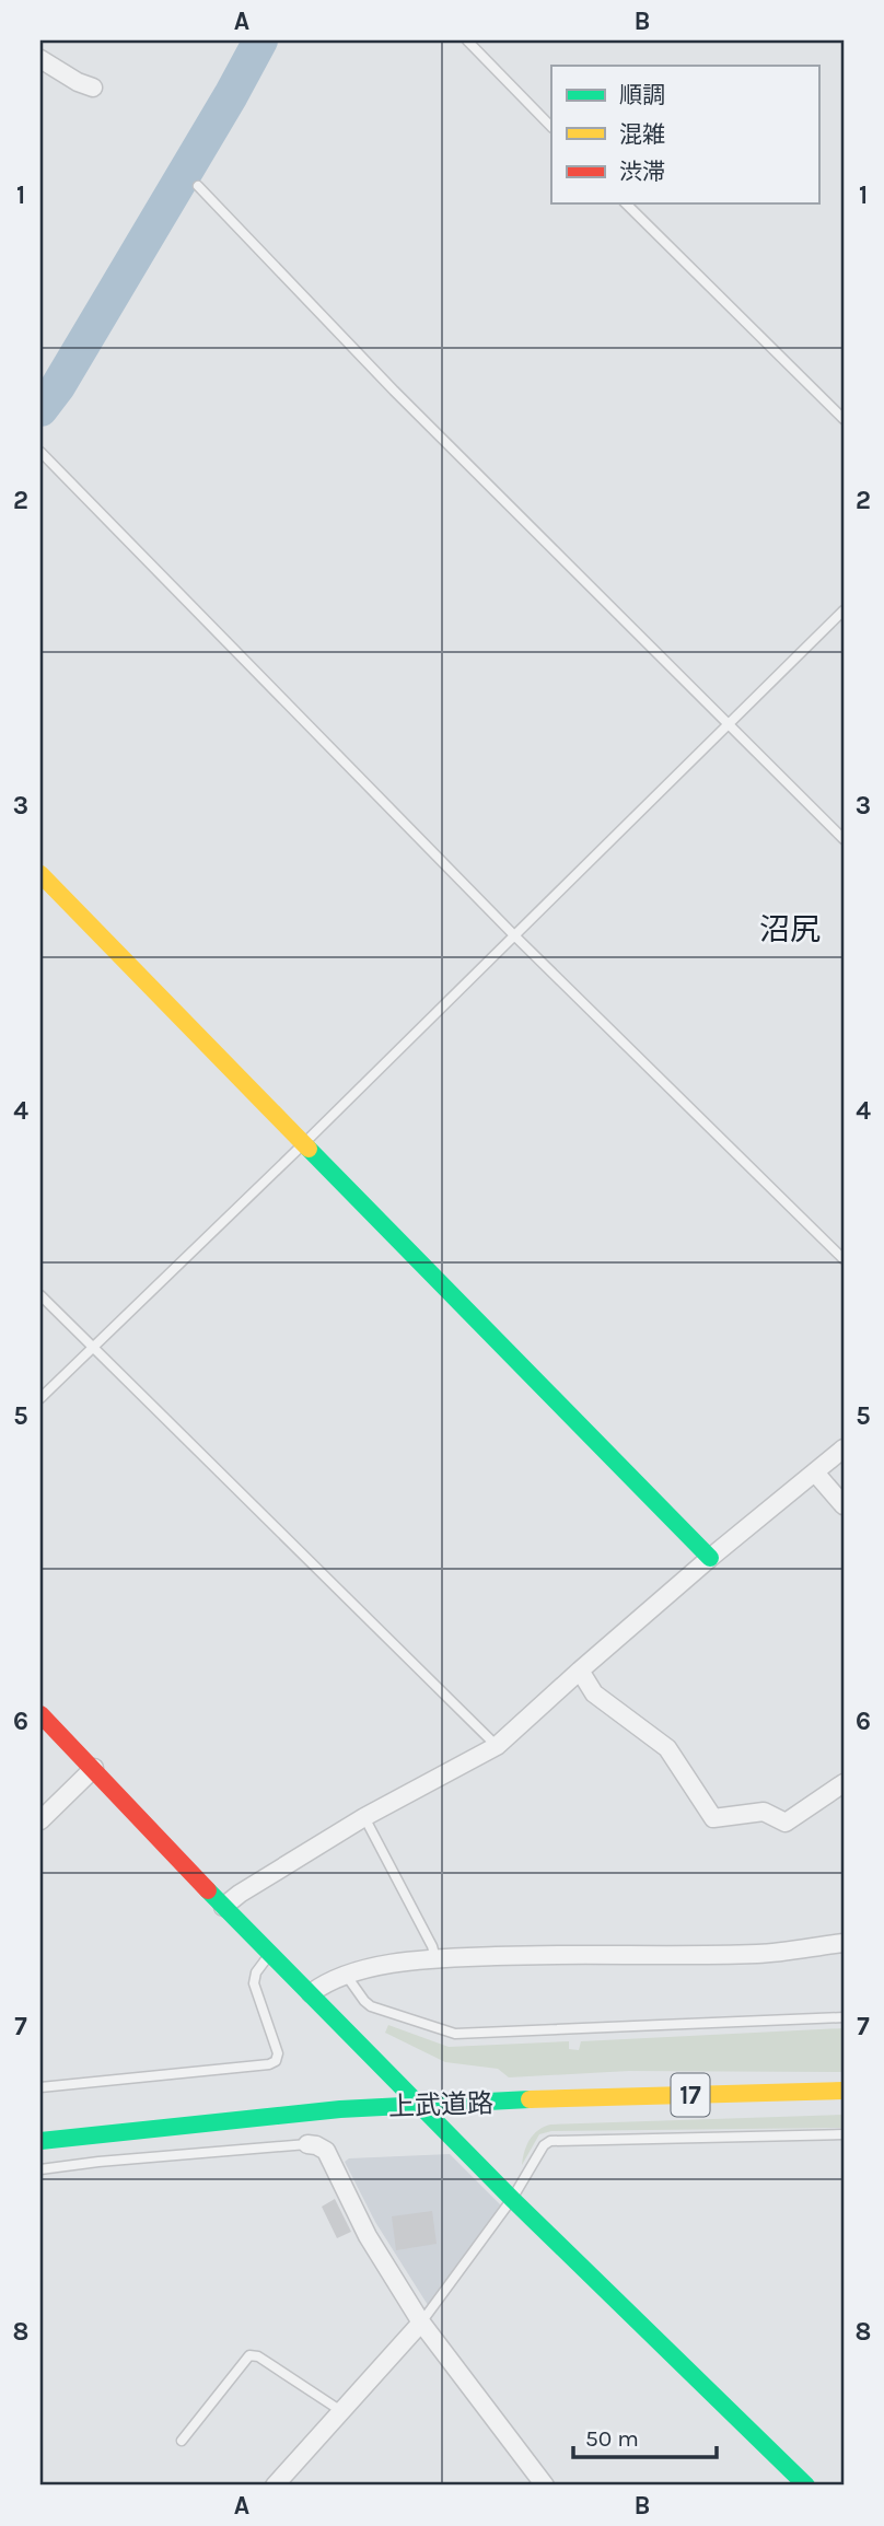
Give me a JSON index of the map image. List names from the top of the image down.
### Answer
{
  "streets": {
    "main road": ["17", "上武道路"]
  },
  "districts": ["沼尻"],
  "legend": ["順調", "混雑", "渋滞"],
  "scale_bar": "50 m",
  "grid": {
    "columns": ["A", "B"],
    "rows": [
      "1",
      "2",
      "3",
      "4",
      "5",
      "6",
      "7",
      "8"
    ]
  }
}
